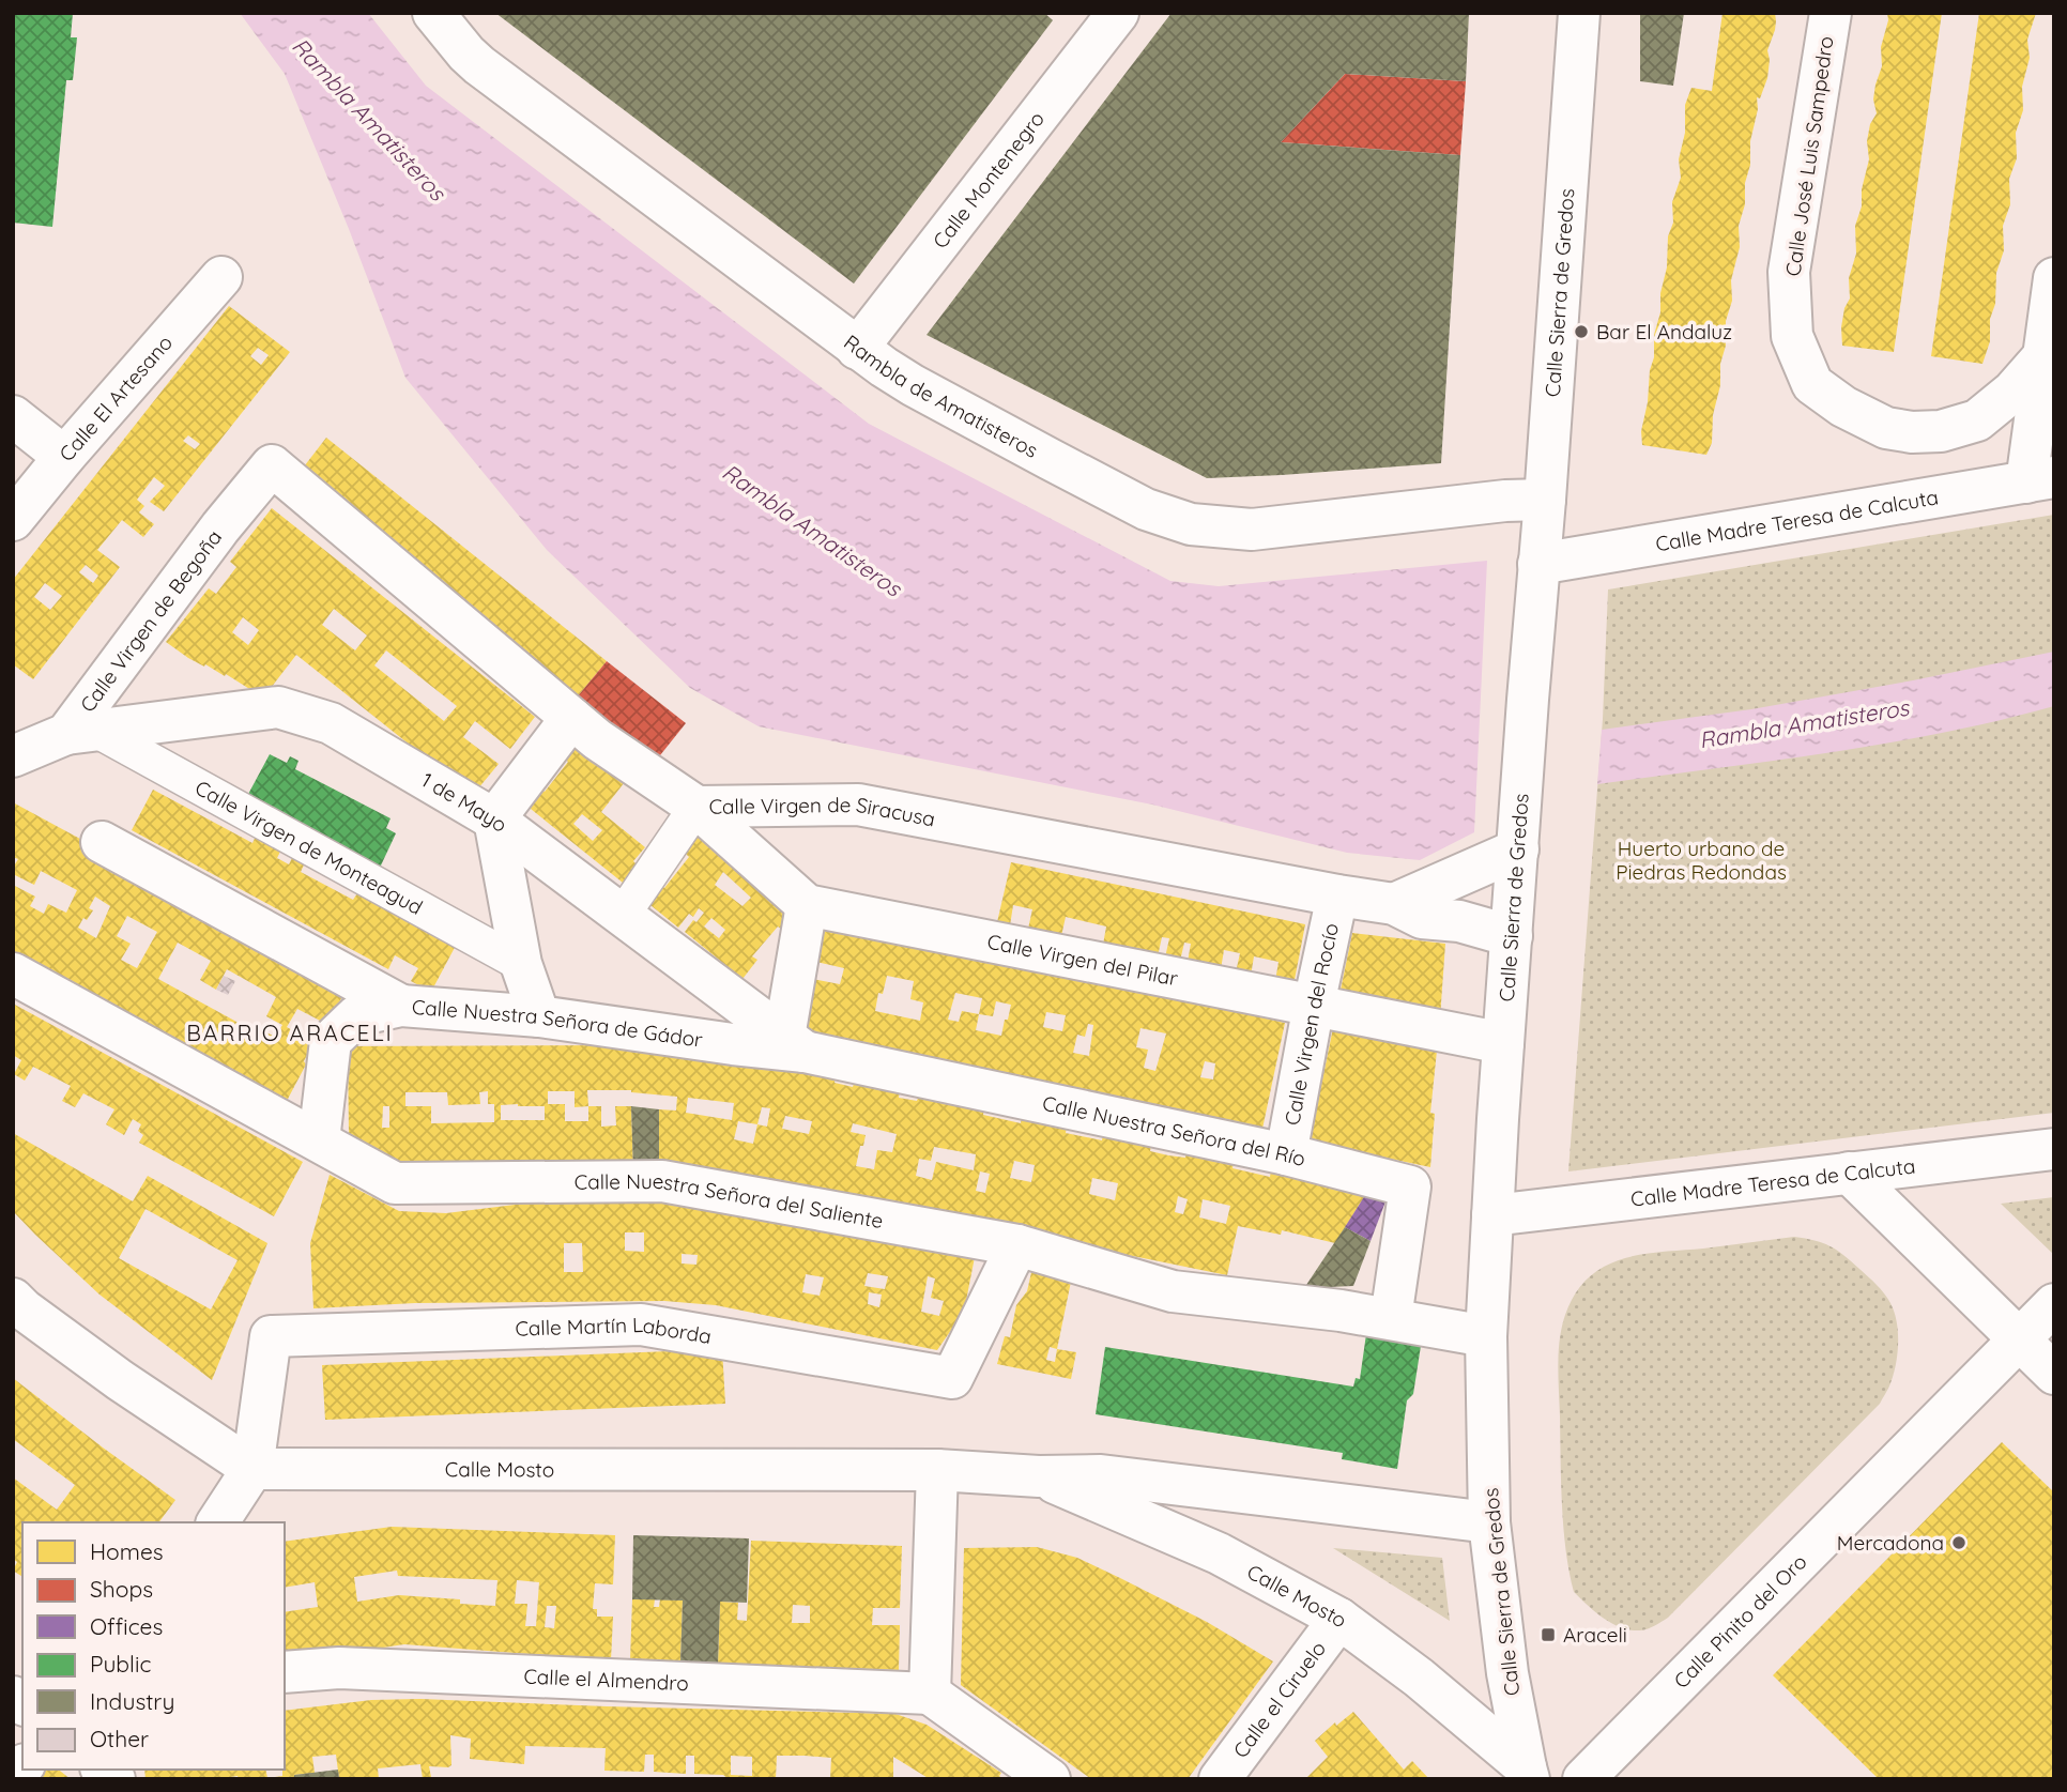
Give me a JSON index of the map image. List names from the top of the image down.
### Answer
{
  "streets": {
    "street": [
      "Calle José Luis Sampedro",
      "Calle Montenegro",
      "Calle Sierra de Gredos",
      "Rambla de Amatisteros",
      "Calle El Artesano",
      "Calle Madre Teresa de Calcuta",
      "Calle Virgen de Begoña",
      "1 de Mayo",
      "Calle Virgen de Siracusa",
      "Calle Virgen de Monteagud",
      "Calle Virgen del Pilar",
      "Calle Nuestra Señora de Gádor",
      "Calle Virgen del Rocío",
      "Calle Nuestra Señora del Río",
      "Calle Nuestra Señora del Saliente",
      "Calle Martín Laborda",
      "Calle Mosto",
      "Calle Pinito del Oro",
      "Calle el Almendro",
      "Calle el Ciruelo"
    ]
  },
  "crossings": [
    ["Calle Montenegro", "Rambla de Amatisteros"],
    ["Calle Sierra de Gredos", "Rambla de Amatisteros"],
    ["Calle Sierra de Gredos", "Calle Madre Teresa de Calcuta"],
    ["Calle Sierra de Gredos", "Calle Virgen de Siracusa"],
    ["Calle Sierra de Gredos", "Calle Virgen del Pilar"],
    ["Calle Sierra de Gredos", "Calle Nuestra Señora del Saliente"],
    ["Calle Sierra de Gredos", "Calle Mosto"],
    ["Calle Virgen de Begoña", "1 de Mayo"],
    ["Calle Virgen de Begoña", "Calle Virgen de Siracusa"],
    ["Calle Virgen de Begoña", "Calle Virgen de Monteagud"],
    ["1 de Mayo", "Calle Virgen de Monteagud"],
    ["1 de Mayo", "Calle Nuestra Señora de Gádor"],
    ["1 de Mayo", "Calle Nuestra Señora del Río"],
    ["Calle Virgen de Siracusa", "Calle Virgen del Rocío"],
    ["Calle Virgen del Pilar", "Calle Virgen del Rocío"],
    ["Calle Nuestra Señora de Gádor", "Calle Nuestra Señora del Río"],
    ["Calle Nuestra Señora de Gádor", "Calle Nuestra Señora del Saliente"],
    ["Calle Virgen del Rocío", "Calle Nuestra Señora del Río"],
    ["Calle Nuestra Señora del Río", "Calle Nuestra Señora del Saliente"],
    ["Calle Nuestra Señora del Saliente", "Calle Martín Laborda"],
    ["Calle Martín Laborda", "Calle Mosto"],
    ["Calle Mosto", "Calle el Ciruelo"]
  ],
  "districts": ["BARRIO ARACELI"],
  "water": ["Rambla Amatisteros"],
  "parks": ["Huerto urbano de Piedras Redondas"],
  "places": {
    "other": ["Bar El Andaluz", "Mercadona"],
    "transit": ["Araceli"]
  },
  "legend": [
    "Homes",
    "Shops",
    "Offices",
    "Public",
    "Industry",
    "Other"
  ]
}
